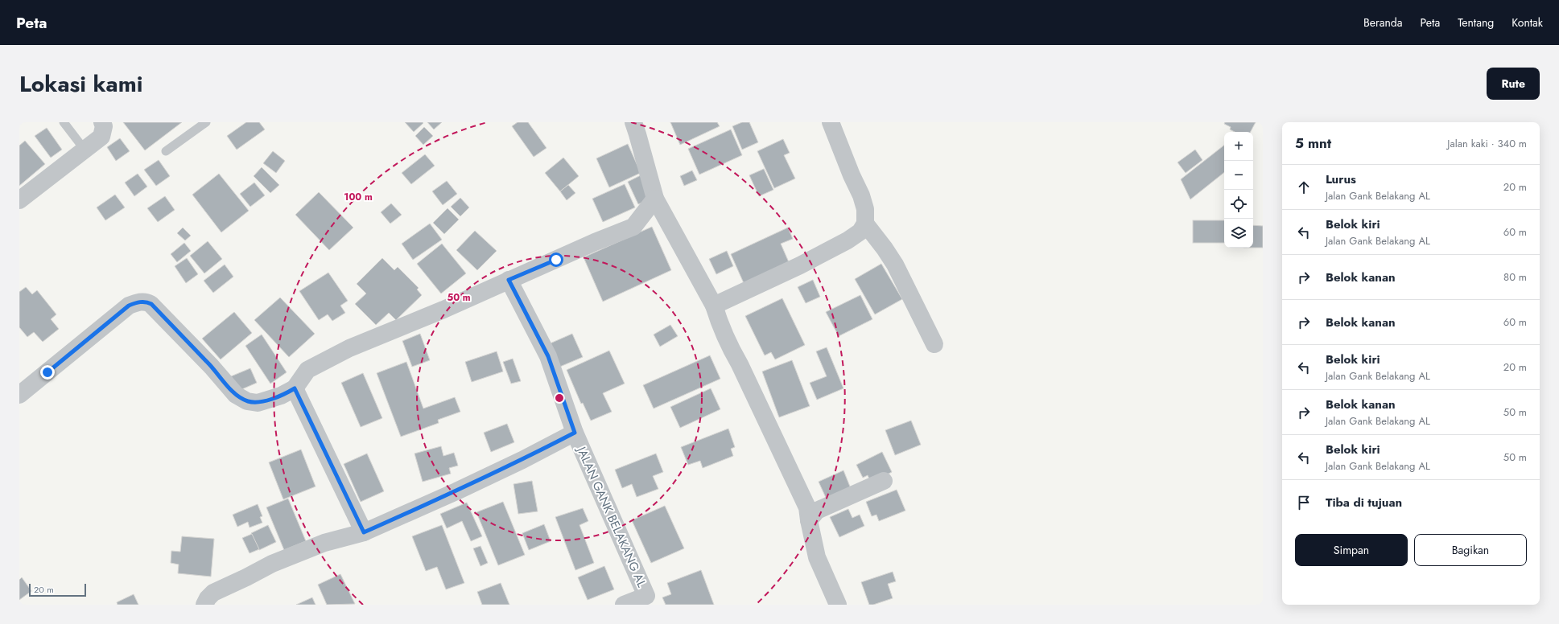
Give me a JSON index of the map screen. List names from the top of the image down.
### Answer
{
  "streets": {
    "street": ["JALAN GANK BELAKANG AL"]
  },
  "scale_bar": "20 m",
  "page": {
    "header": "Peta",
    "nav": [
      "Beranda",
      "Peta",
      "Tentang",
      "Kontak"
    ],
    "title": "Lokasi kami",
    "buttons": [
      "Rute",
      ["Simpan", "Bagikan"]
    ],
    "heading": ["5 mnt", "Jalan kaki · 340 m"],
    "map_buttons": ["+", "−"],
    "list": [
      ["Lurus", "Jalan Gank Belakang AL", "20 m"],
      ["Belok kiri", "Jalan Gank Belakang AL", "60 m"],
      ["Belok kanan", "80 m"],
      ["Belok kanan", "60 m"],
      ["Belok kiri", "Jalan Gank Belakang AL", "20 m"],
      ["Belok kanan", "Jalan Gank Belakang AL", "50 m"],
      ["Belok kiri", "Jalan Gank Belakang AL", "50 m"],
      "Tiba di tujuan"
    ],
    "scale": "20 m"
  },
  "rings": ["100 m", "50 m"]
}
